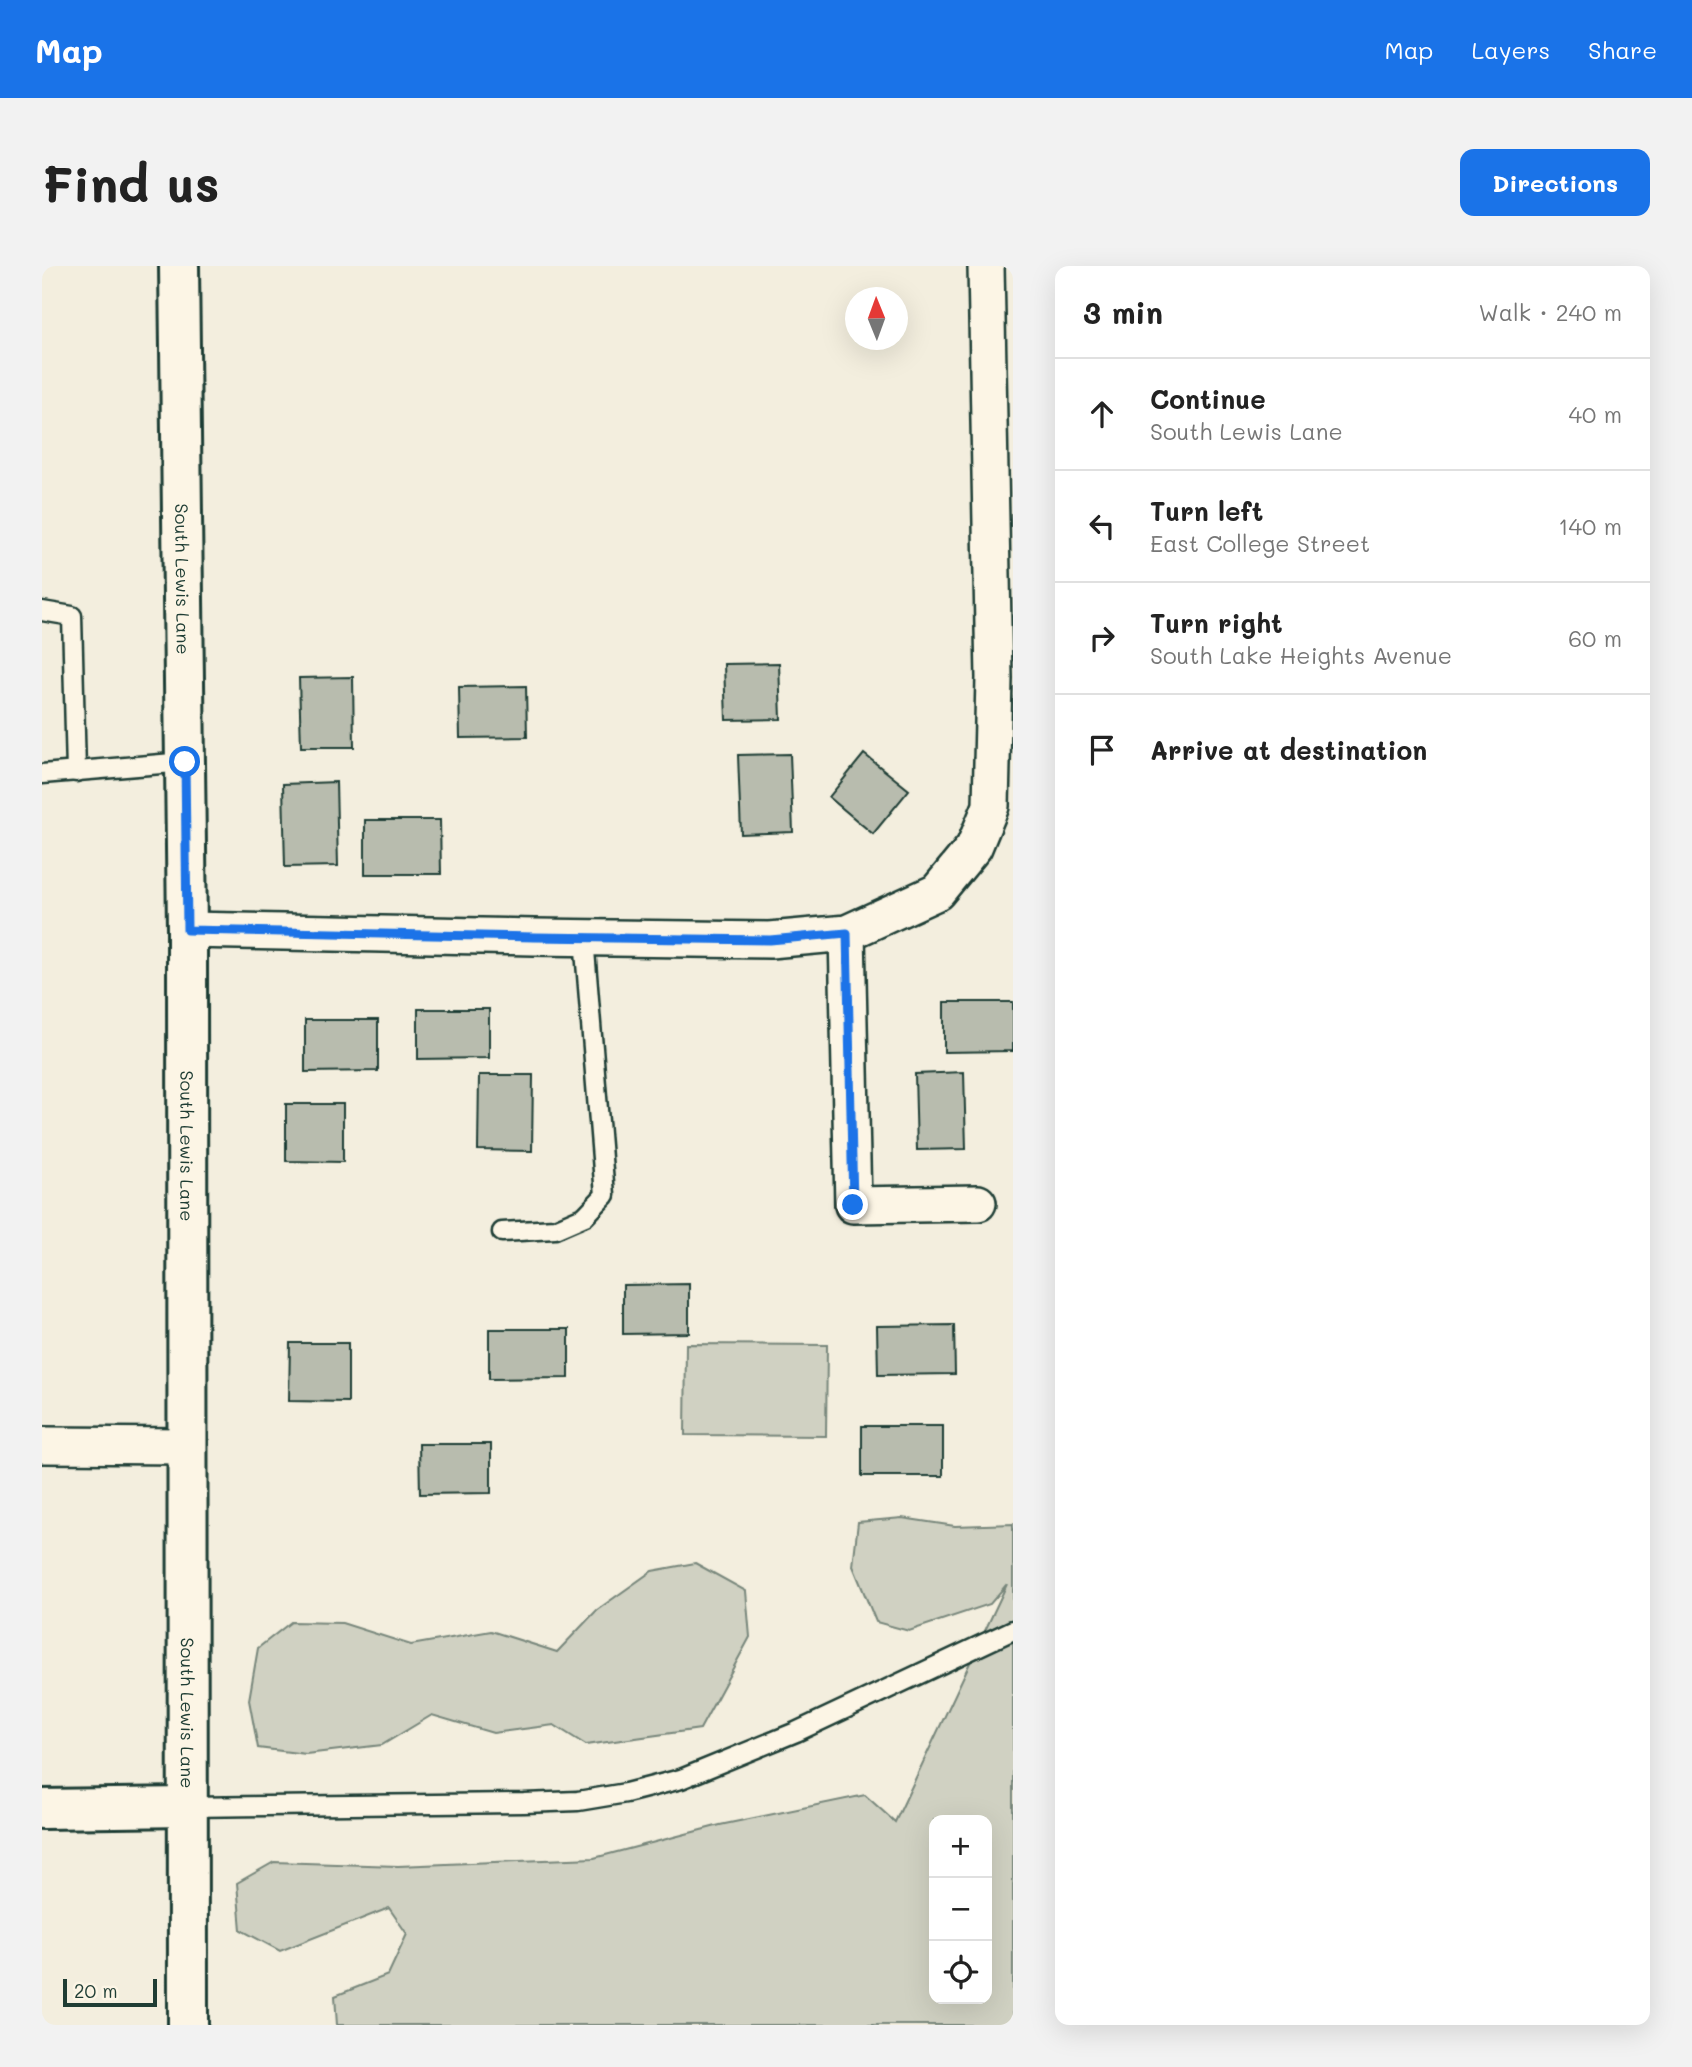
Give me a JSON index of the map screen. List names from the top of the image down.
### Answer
{
  "streets": {
    "street": ["South Lewis Lane"]
  },
  "scale_bar": "20 m",
  "north": "top",
  "page": {
    "header": "Map",
    "nav": ["Map", "Layers", "Share"],
    "buttons": "Directions",
    "title": "Find us",
    "heading": ["3 min", "Walk · 240 m"],
    "list": [
      ["Continue", "South Lewis Lane", "40 m"],
      ["Turn left", "East College Street", "140 m"],
      ["Turn right", "South Lake Heights Avenue", "60 m"],
      "Arrive at destination"
    ],
    "map_buttons": ["+", "−"],
    "scale": "20 m"
  }
}
